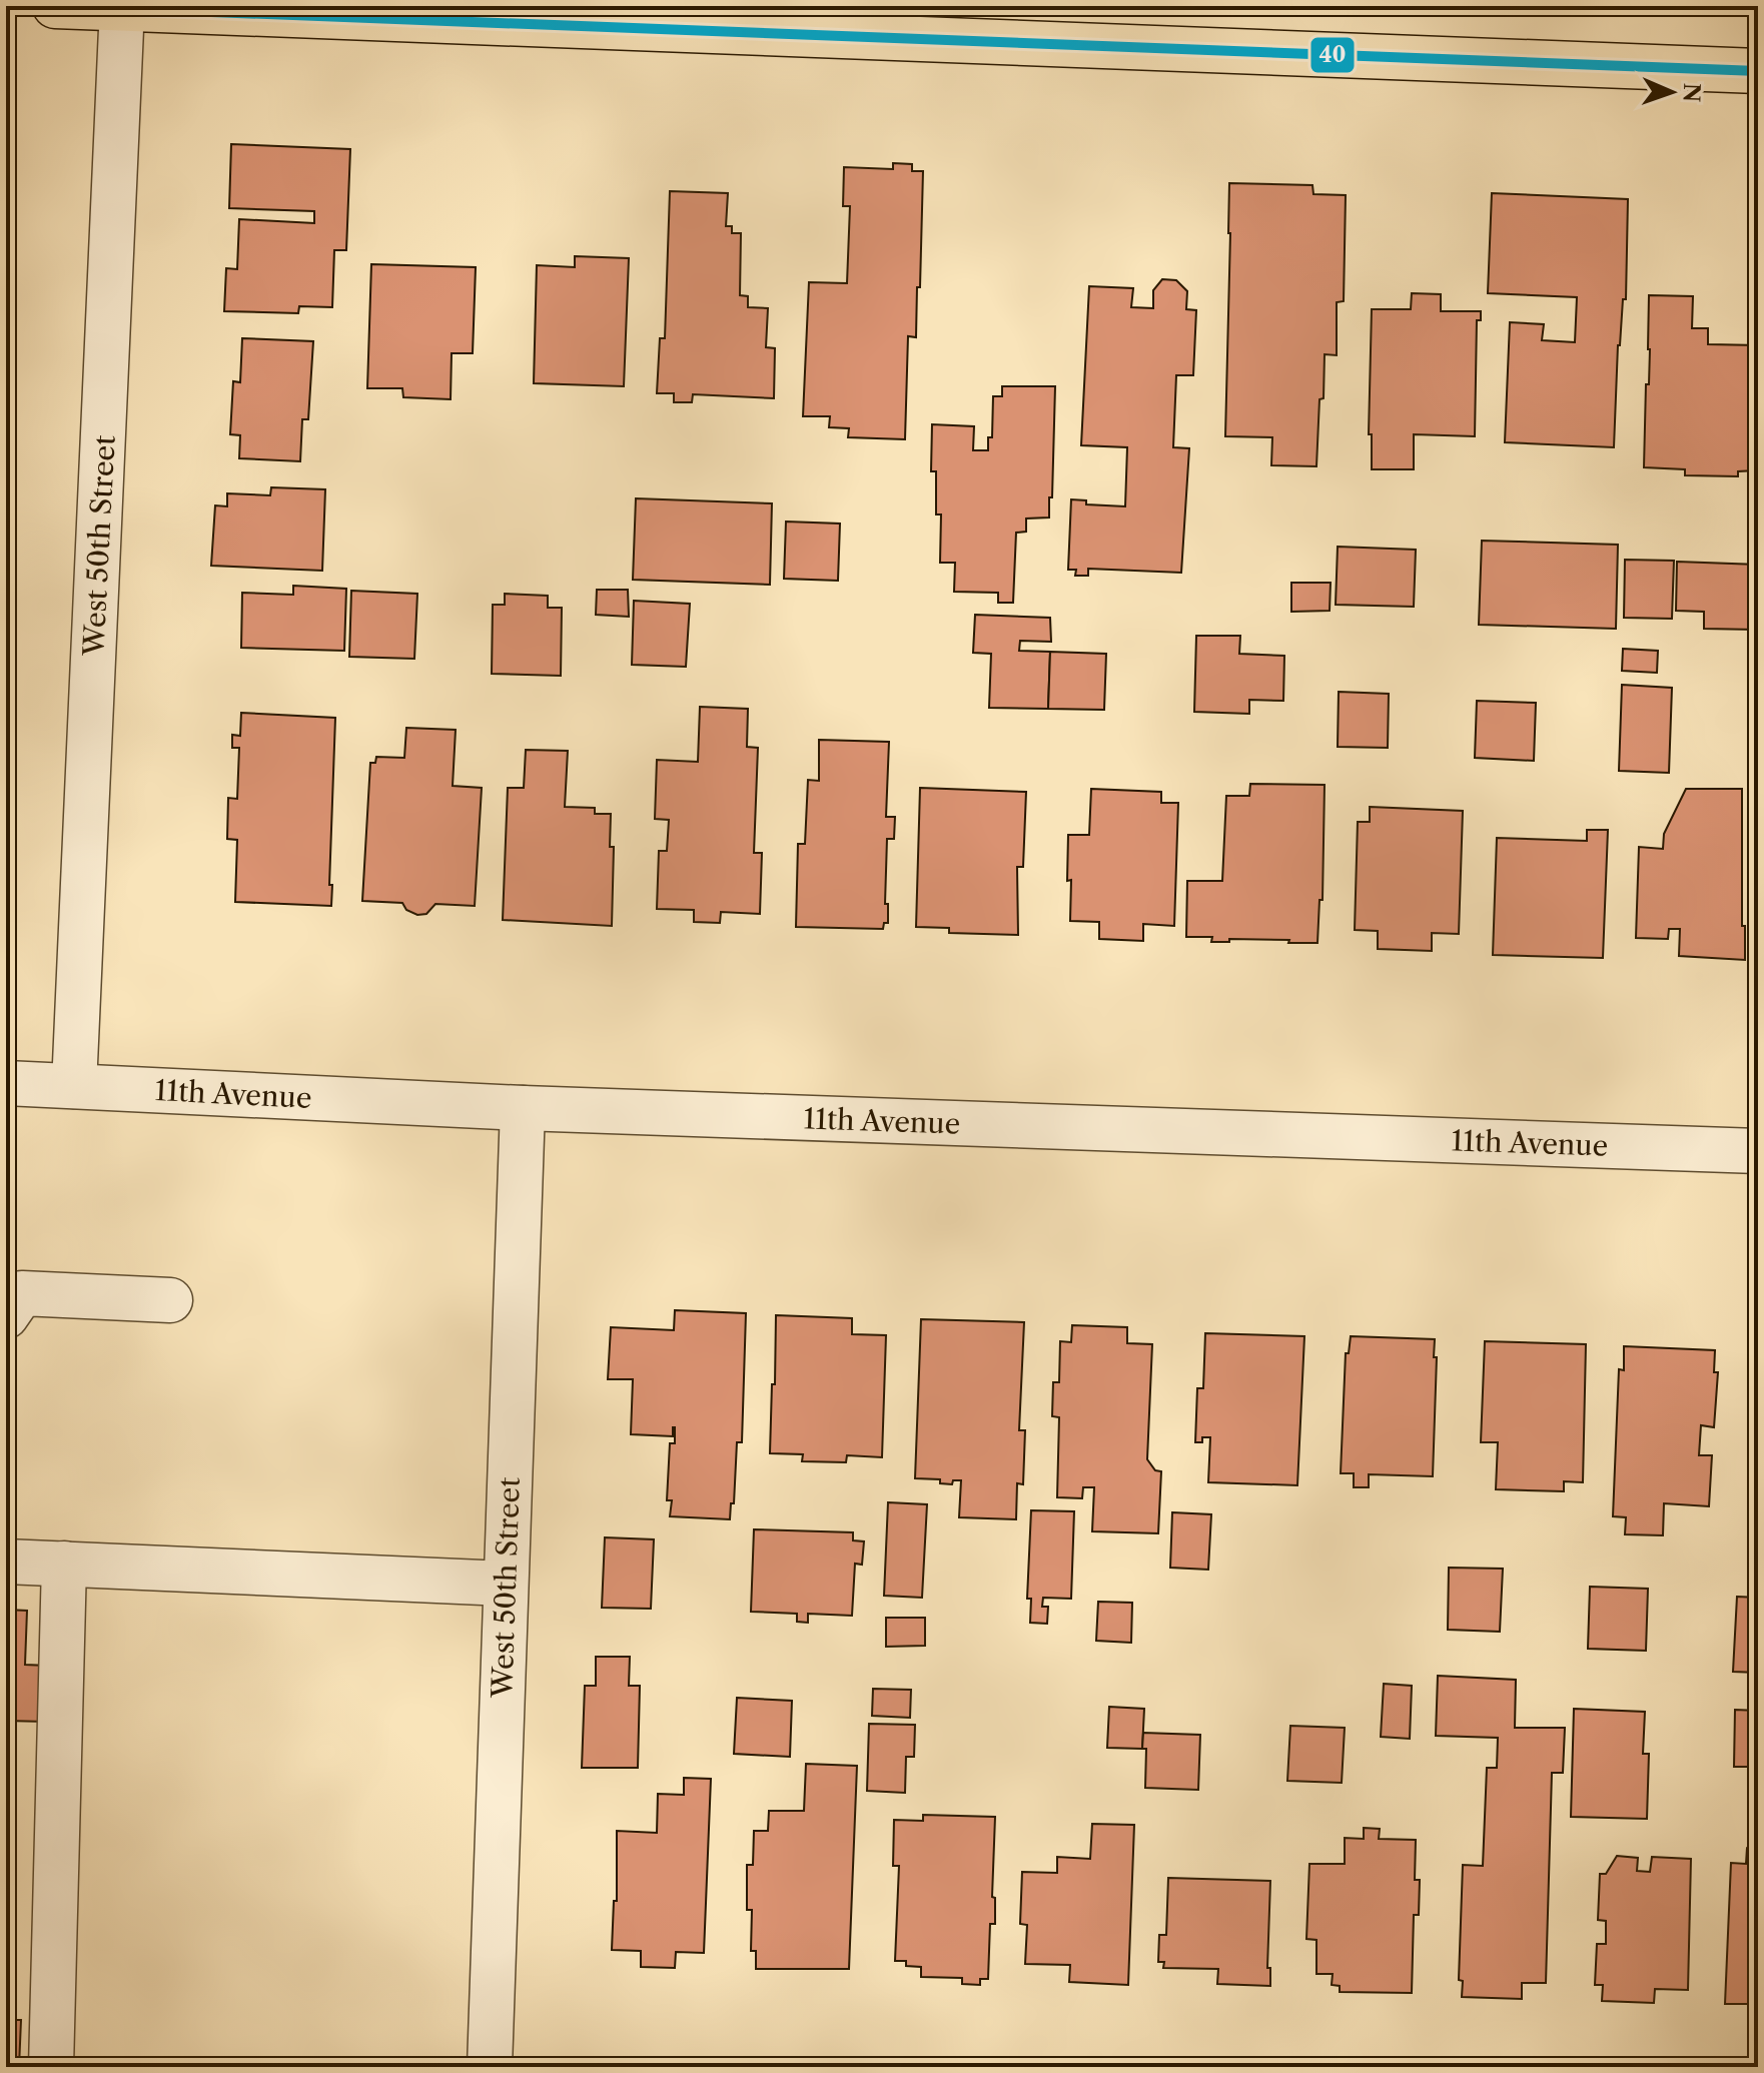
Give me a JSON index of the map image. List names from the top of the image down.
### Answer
{
  "streets": {
    "street": ["West 50th Street", "11th Avenue"]
  },
  "crossings": [
    ["West 50th Street", "11th Avenue"]
  ],
  "lines": ["transit line 40"],
  "north": "right"
}
